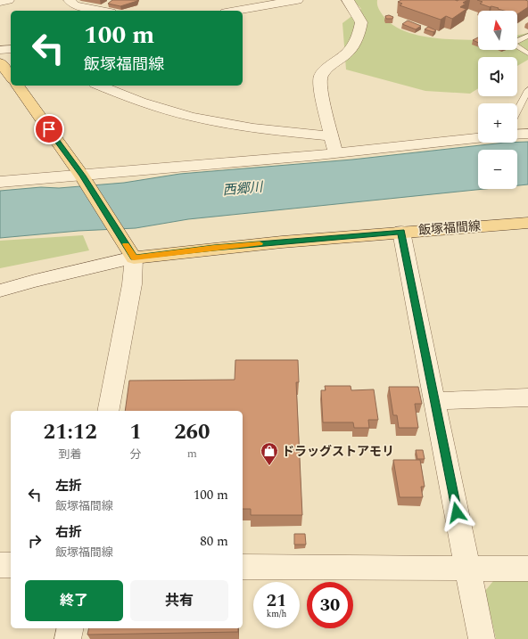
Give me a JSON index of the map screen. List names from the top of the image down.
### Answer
{
  "streets": {
    "main road": ["飯塚福間線"]
  },
  "water": ["西郷川"],
  "places": {
    "shop": ["ドラッグストアモリ"]
  },
  "north": "top",
  "page": {
    "map_buttons": ["+", "−"],
    "turn": ["100 m", "飯塚福間線"],
    "eta": [
      "21:12",
      "到着",
      "1",
      "分",
      "260",
      "m"
    ],
    "list": [
      {
        "name": "左折",
        "note": "飯塚福間線",
        "value": "100 m"
      },
      {
        "name": "右折",
        "note": "飯塚福間線",
        "value": "80 m"
      }
    ],
    "buttons": ["終了", "共有"],
    "speed": "21 km/h",
    "limit": "30"
  }
}
